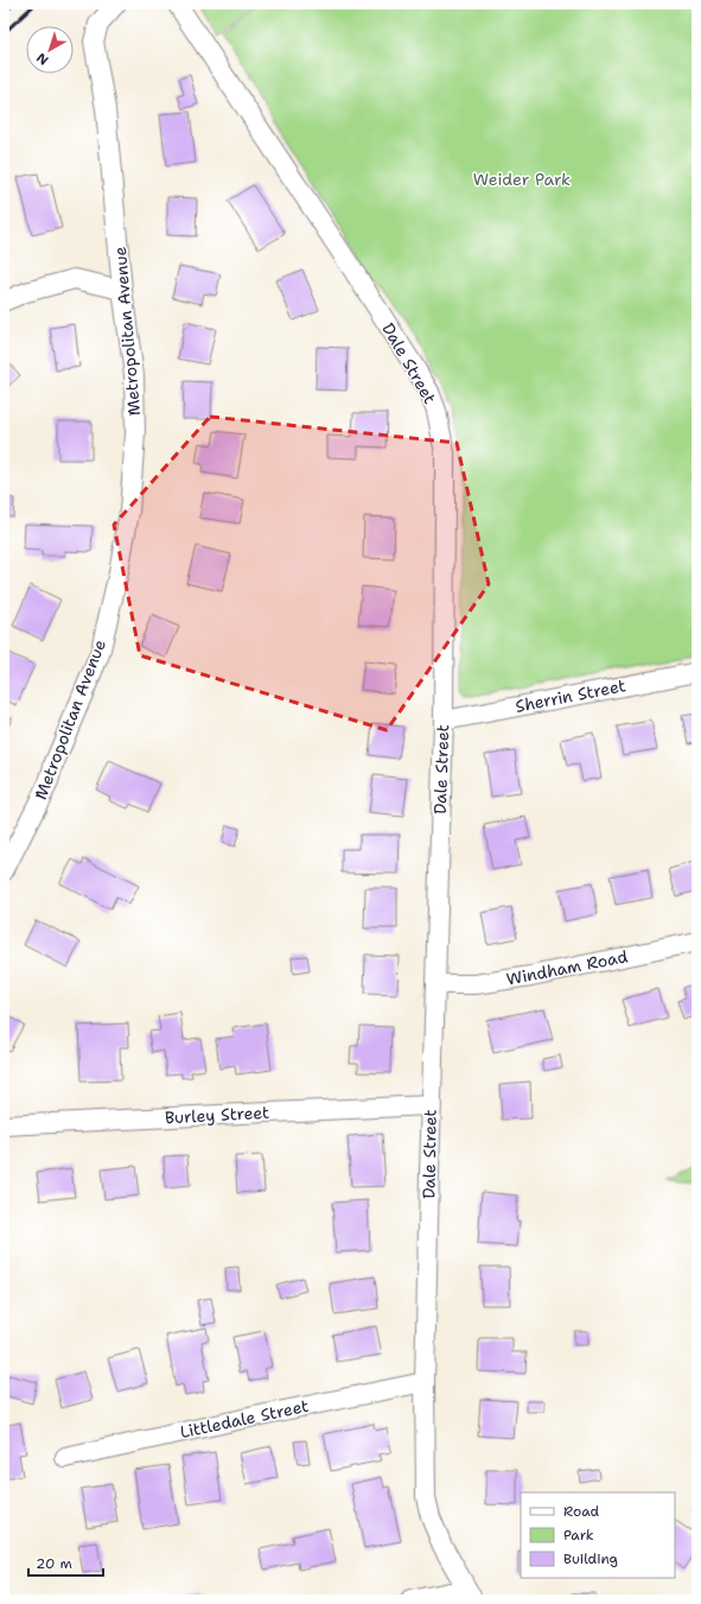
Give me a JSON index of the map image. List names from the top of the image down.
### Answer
{
  "streets": {
    "street": [
      "Metropolitan Avenue",
      "Dale Street",
      "Sherrin Street",
      "Windham Road",
      "Burley Street",
      "Littledale Street"
    ]
  },
  "crossings": [
    ["Dale Street", "Sherrin Street"],
    ["Dale Street", "Windham Road"],
    ["Dale Street", "Burley Street"],
    ["Dale Street", "Littledale Street"]
  ],
  "parks": ["Weider Park"],
  "legend": ["Road", "Park", "Building"],
  "scale_bar": "20 m",
  "north": "bottom left"
}
